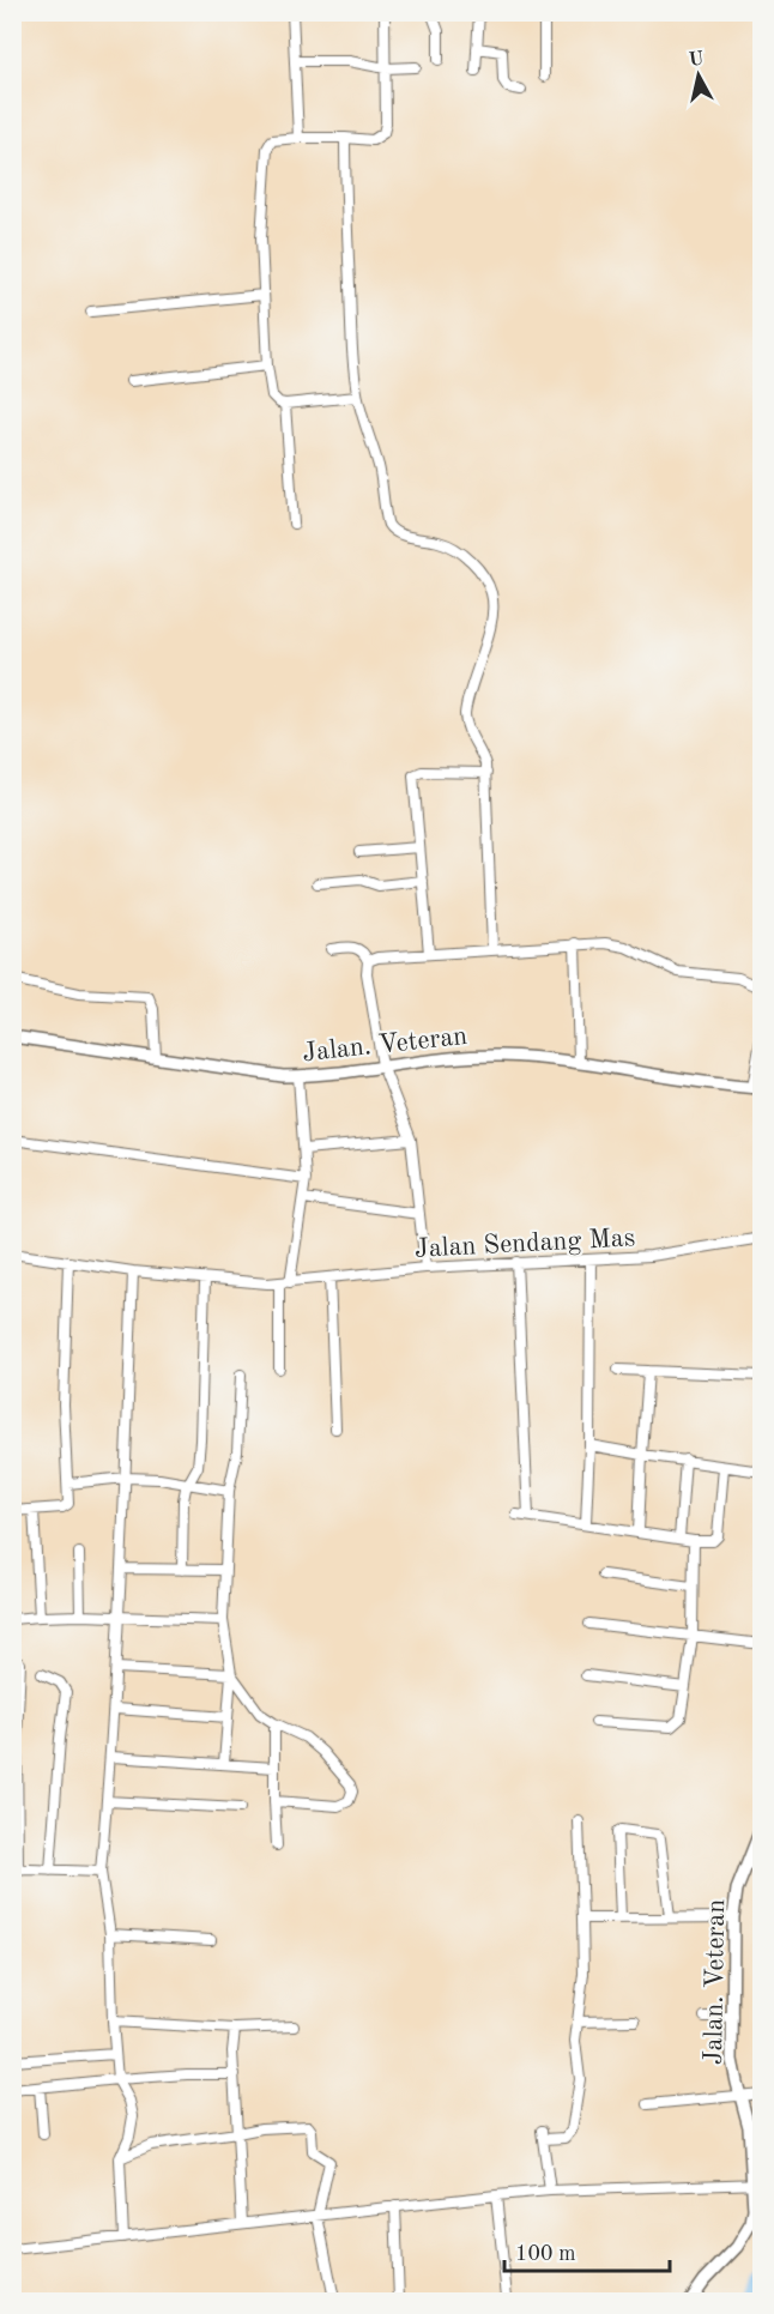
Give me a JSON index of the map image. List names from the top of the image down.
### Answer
{
  "streets": {
    "street": ["Jalan. Veteran", "Jalan Sendang Mas"]
  },
  "scale_bar": "100 m",
  "north": "top"
}
